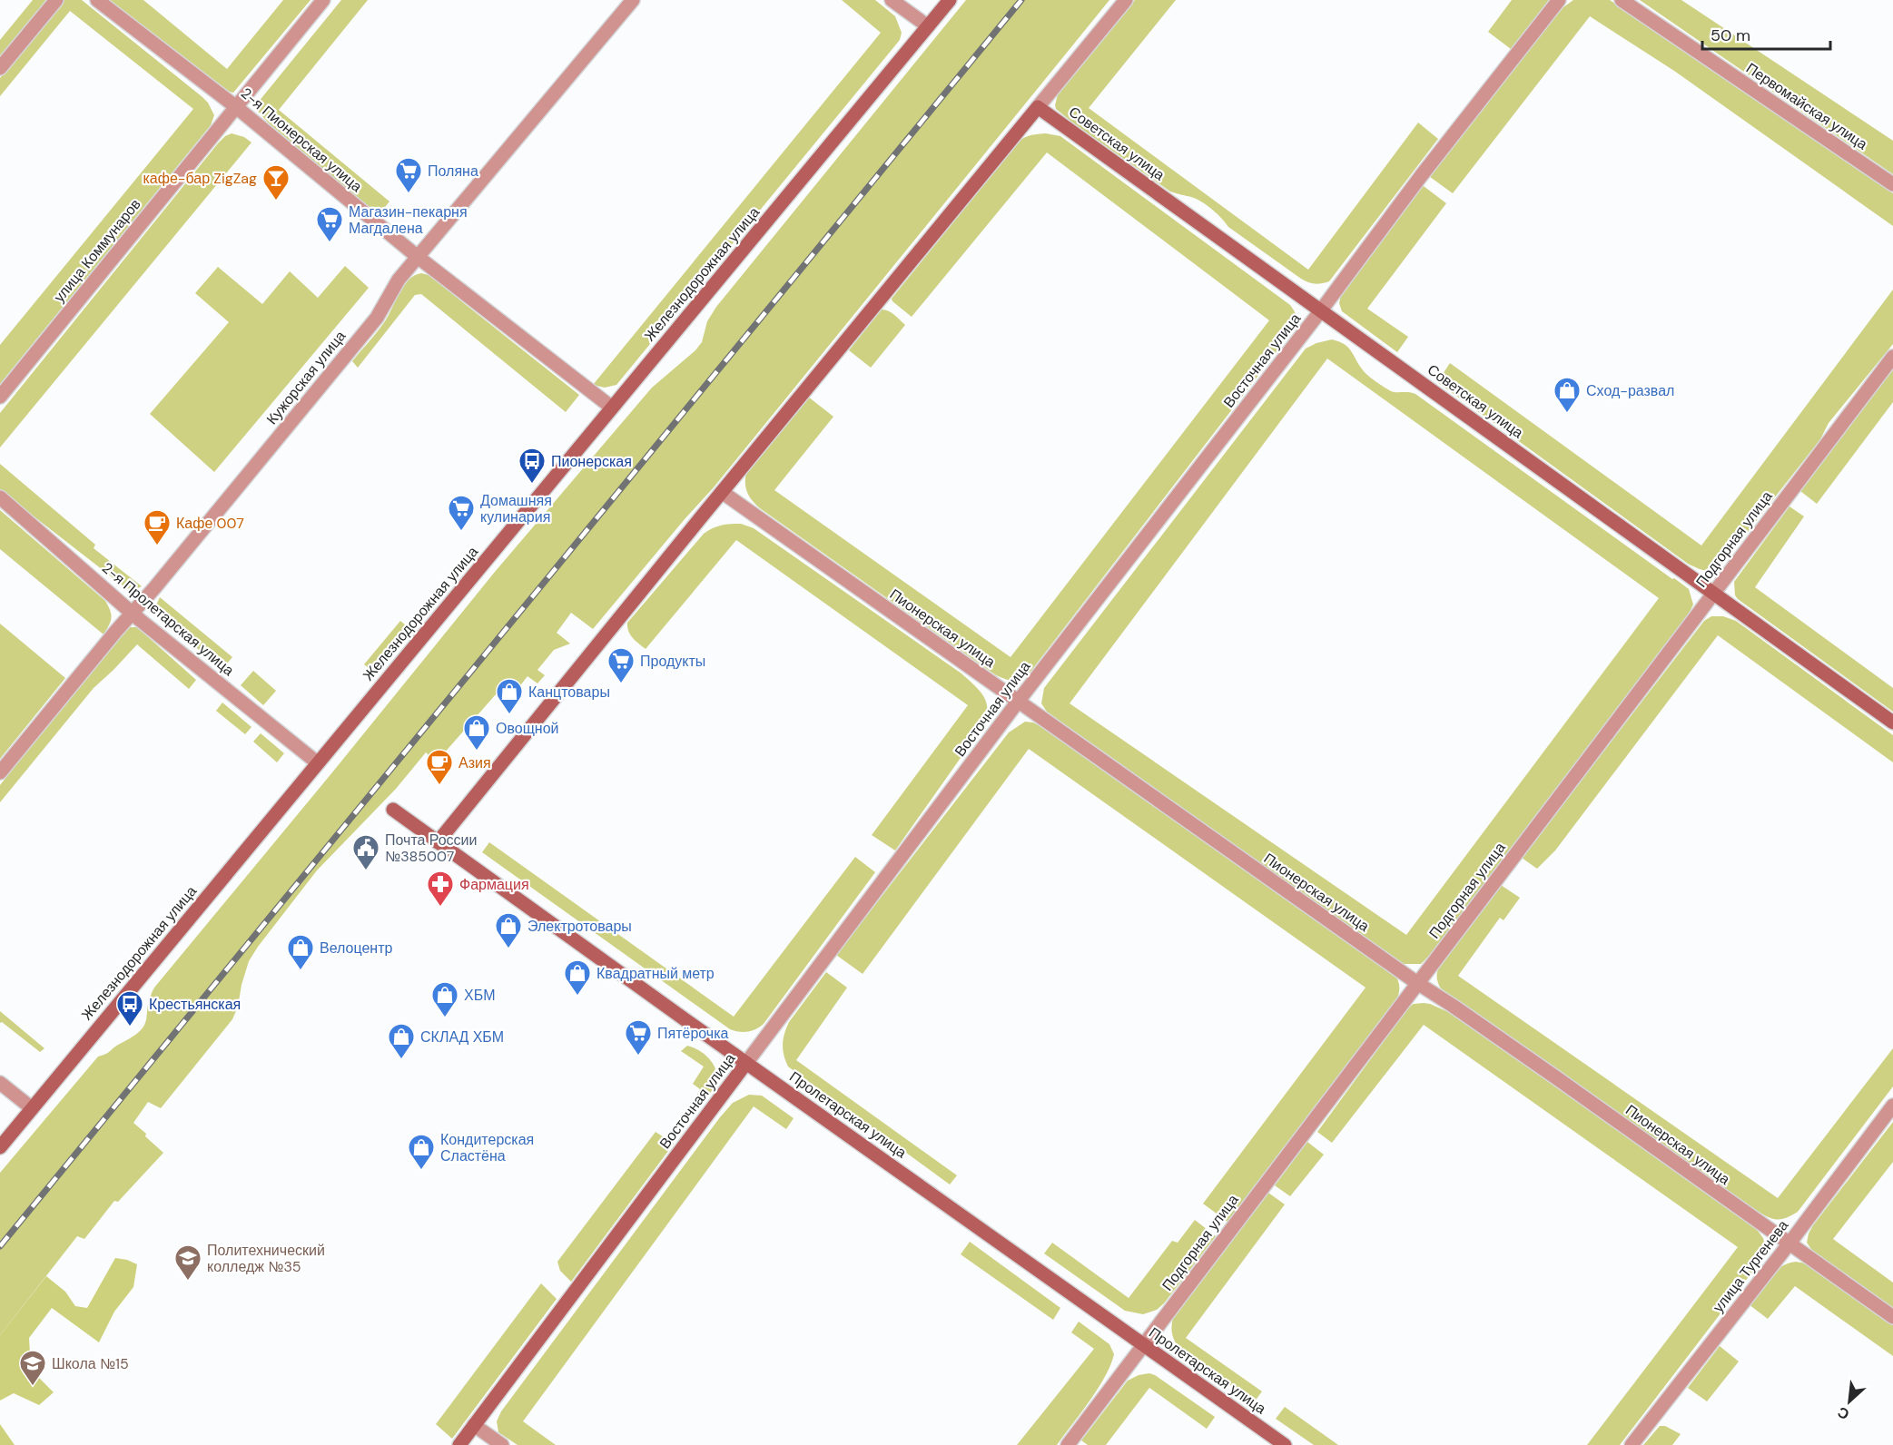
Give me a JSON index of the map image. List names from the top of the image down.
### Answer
{
  "streets": {
    "street": [
      "Первомайская улица",
      "2-я Пионерская улица",
      "Советская улица",
      "улица Коммунаров",
      "Железнодорожная улица",
      "Восточная улица",
      "Кужорская улица",
      "Подгорная улица",
      "2-я Пролетарская улица",
      "Пионерская улица",
      "Пролетарская улица",
      "улица Тургенева"
    ]
  },
  "crossings": [
    ["2-я Пионерская улица", "улица Коммунаров"],
    ["2-я Пионерская улица", "Железнодорожная улица"],
    ["2-я Пионерская улица", "Кужорская улица"],
    ["Советская улица", "Восточная улица"],
    ["Советская улица", "Подгорная улица"],
    ["Железнодорожная улица", "2-я Пролетарская улица"],
    ["Восточная улица", "Пионерская улица"],
    ["Восточная улица", "Пролетарская улица"],
    ["Кужорская улица", "2-я Пролетарская улица"],
    ["Подгорная улица", "Пионерская улица"],
    ["Подгорная улица", "Пролетарская улица"],
    ["Пионерская улица", "улица Тургенева"]
  ],
  "places": {
    "supermarket": [
      "Поляна",
      "Магазин-пекарня Магдалена",
      "Домашняя кулинария",
      "Продукты",
      "Пятёрочка"
    ],
    "bar": ["кафе-бар ZigZag"],
    "shop": [
      "Сход-развал",
      "Канцтовары",
      "Овощной",
      "Электротовары",
      "Велоцентр",
      "Квадратный метр",
      "ХБМ",
      "СКЛАД ХБМ",
      "Кондитерская Сластёна"
    ],
    "bus stop": ["Пионерская", "Крестьянская"],
    "cafe": ["Кафе 007", "Азия"],
    "public building": ["Почта России №385007"],
    "pharmacy": ["Фармация"],
    "school or university": ["Политехнический колледж №35", "Школа №15"]
  },
  "scale_bar": "50 m",
  "north": "bottom left"
}
